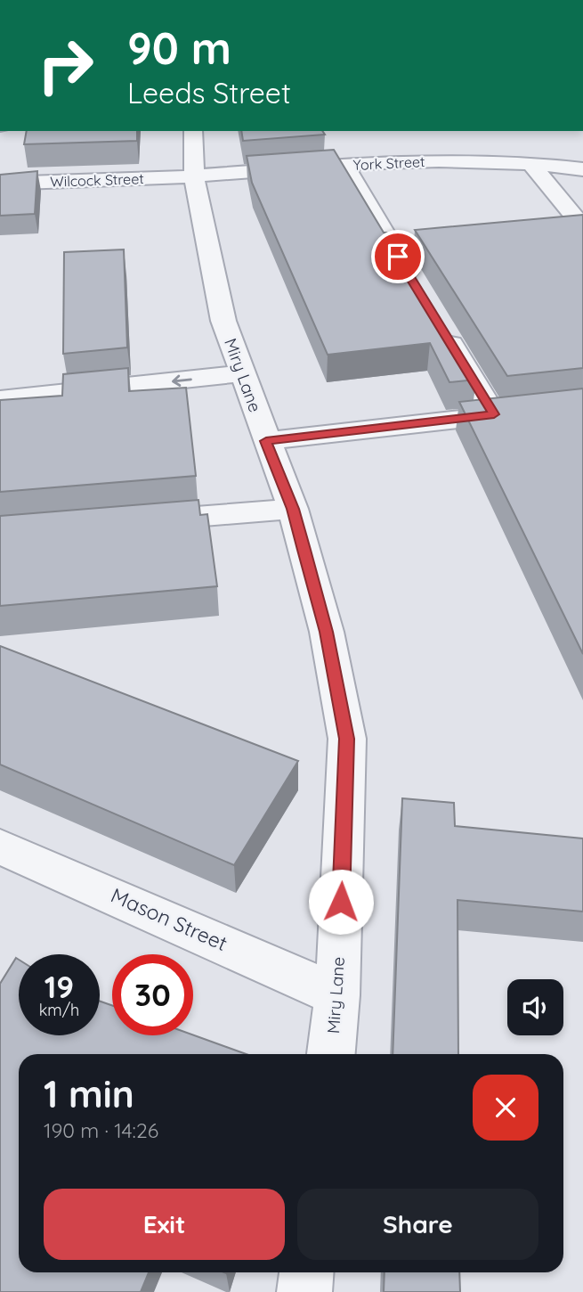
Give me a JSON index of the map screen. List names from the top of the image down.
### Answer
{
  "streets": {
    "street": [
      "York Street",
      "Wilcock Street",
      "Miry Lane",
      "Mason Street"
    ]
  },
  "crossings": [
    ["York Street", "Wilcock Street"],
    ["York Street", "Miry Lane"],
    ["Wilcock Street", "Miry Lane"],
    ["Miry Lane", "Mason Street"]
  ],
  "page": {
    "turn": ["90 m", "Leeds Street"],
    "speed": "19 km/h",
    "limit": "30",
    "heading": ["1 min", "190 m · 14:26"],
    "buttons": ["Exit", "Share"]
  }
}
